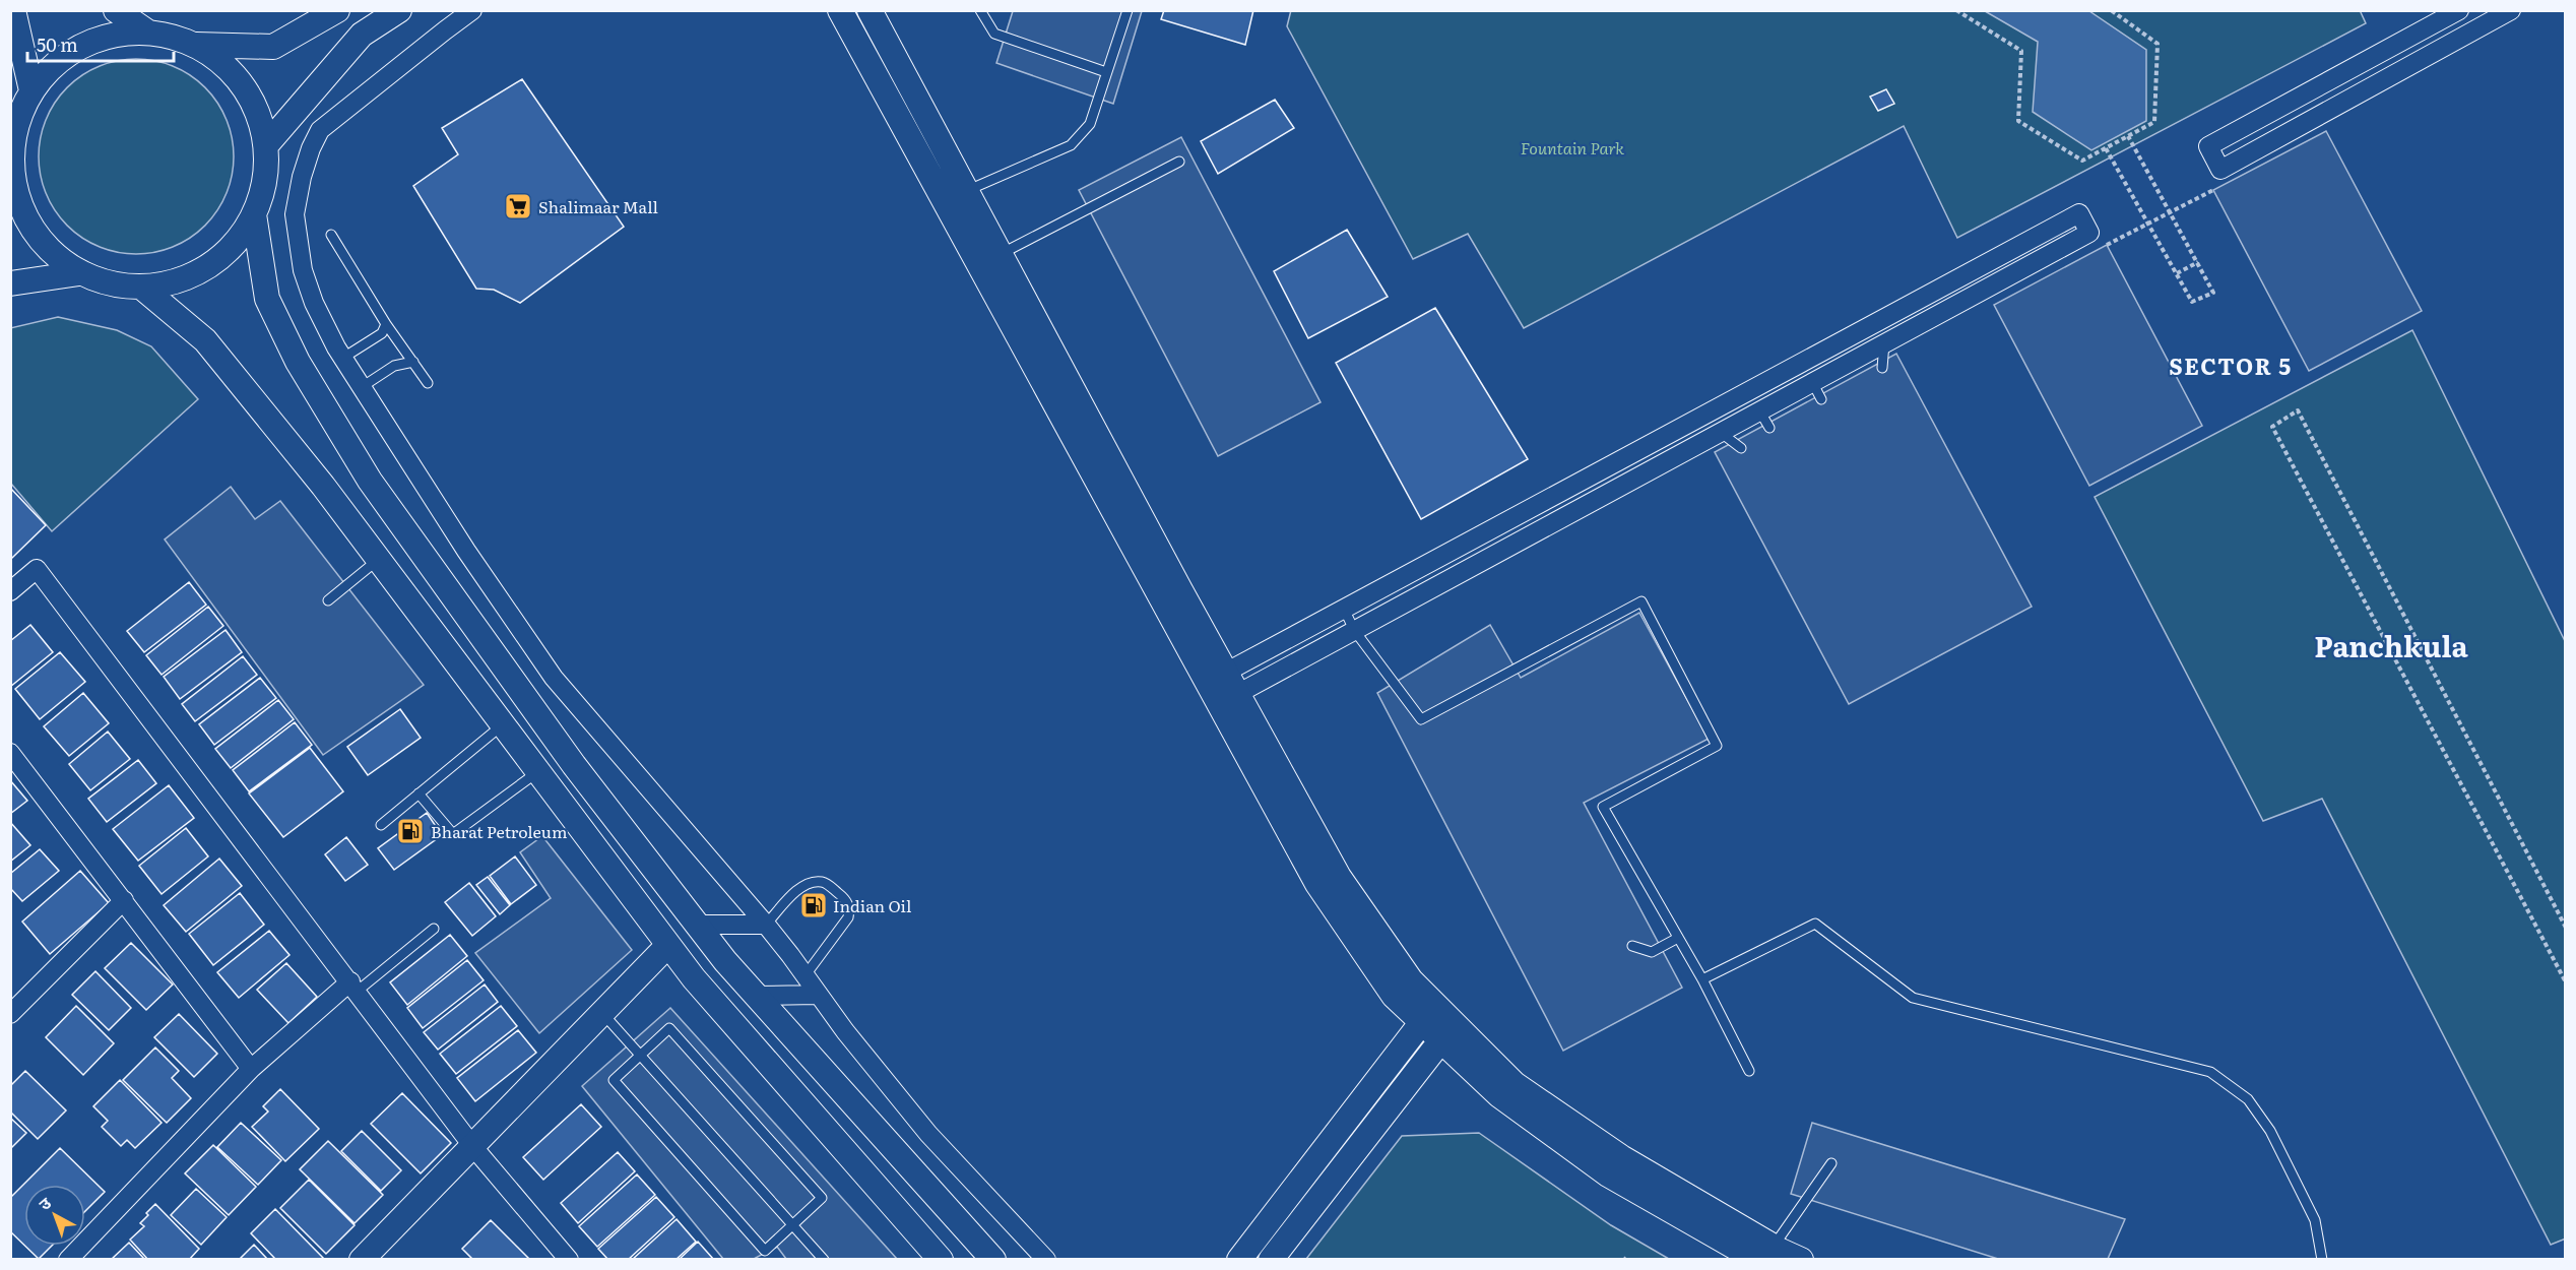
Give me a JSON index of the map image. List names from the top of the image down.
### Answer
{
  "districts": ["SECTOR 5", "Panchkula"],
  "parks": ["Fountain Park"],
  "places": {
    "supermarket": ["Shalimaar Mall"],
    "fuel station": ["Bharat Petroleum", "Indian Oil"]
  },
  "scale_bar": "50 m",
  "north": "top left"
}
